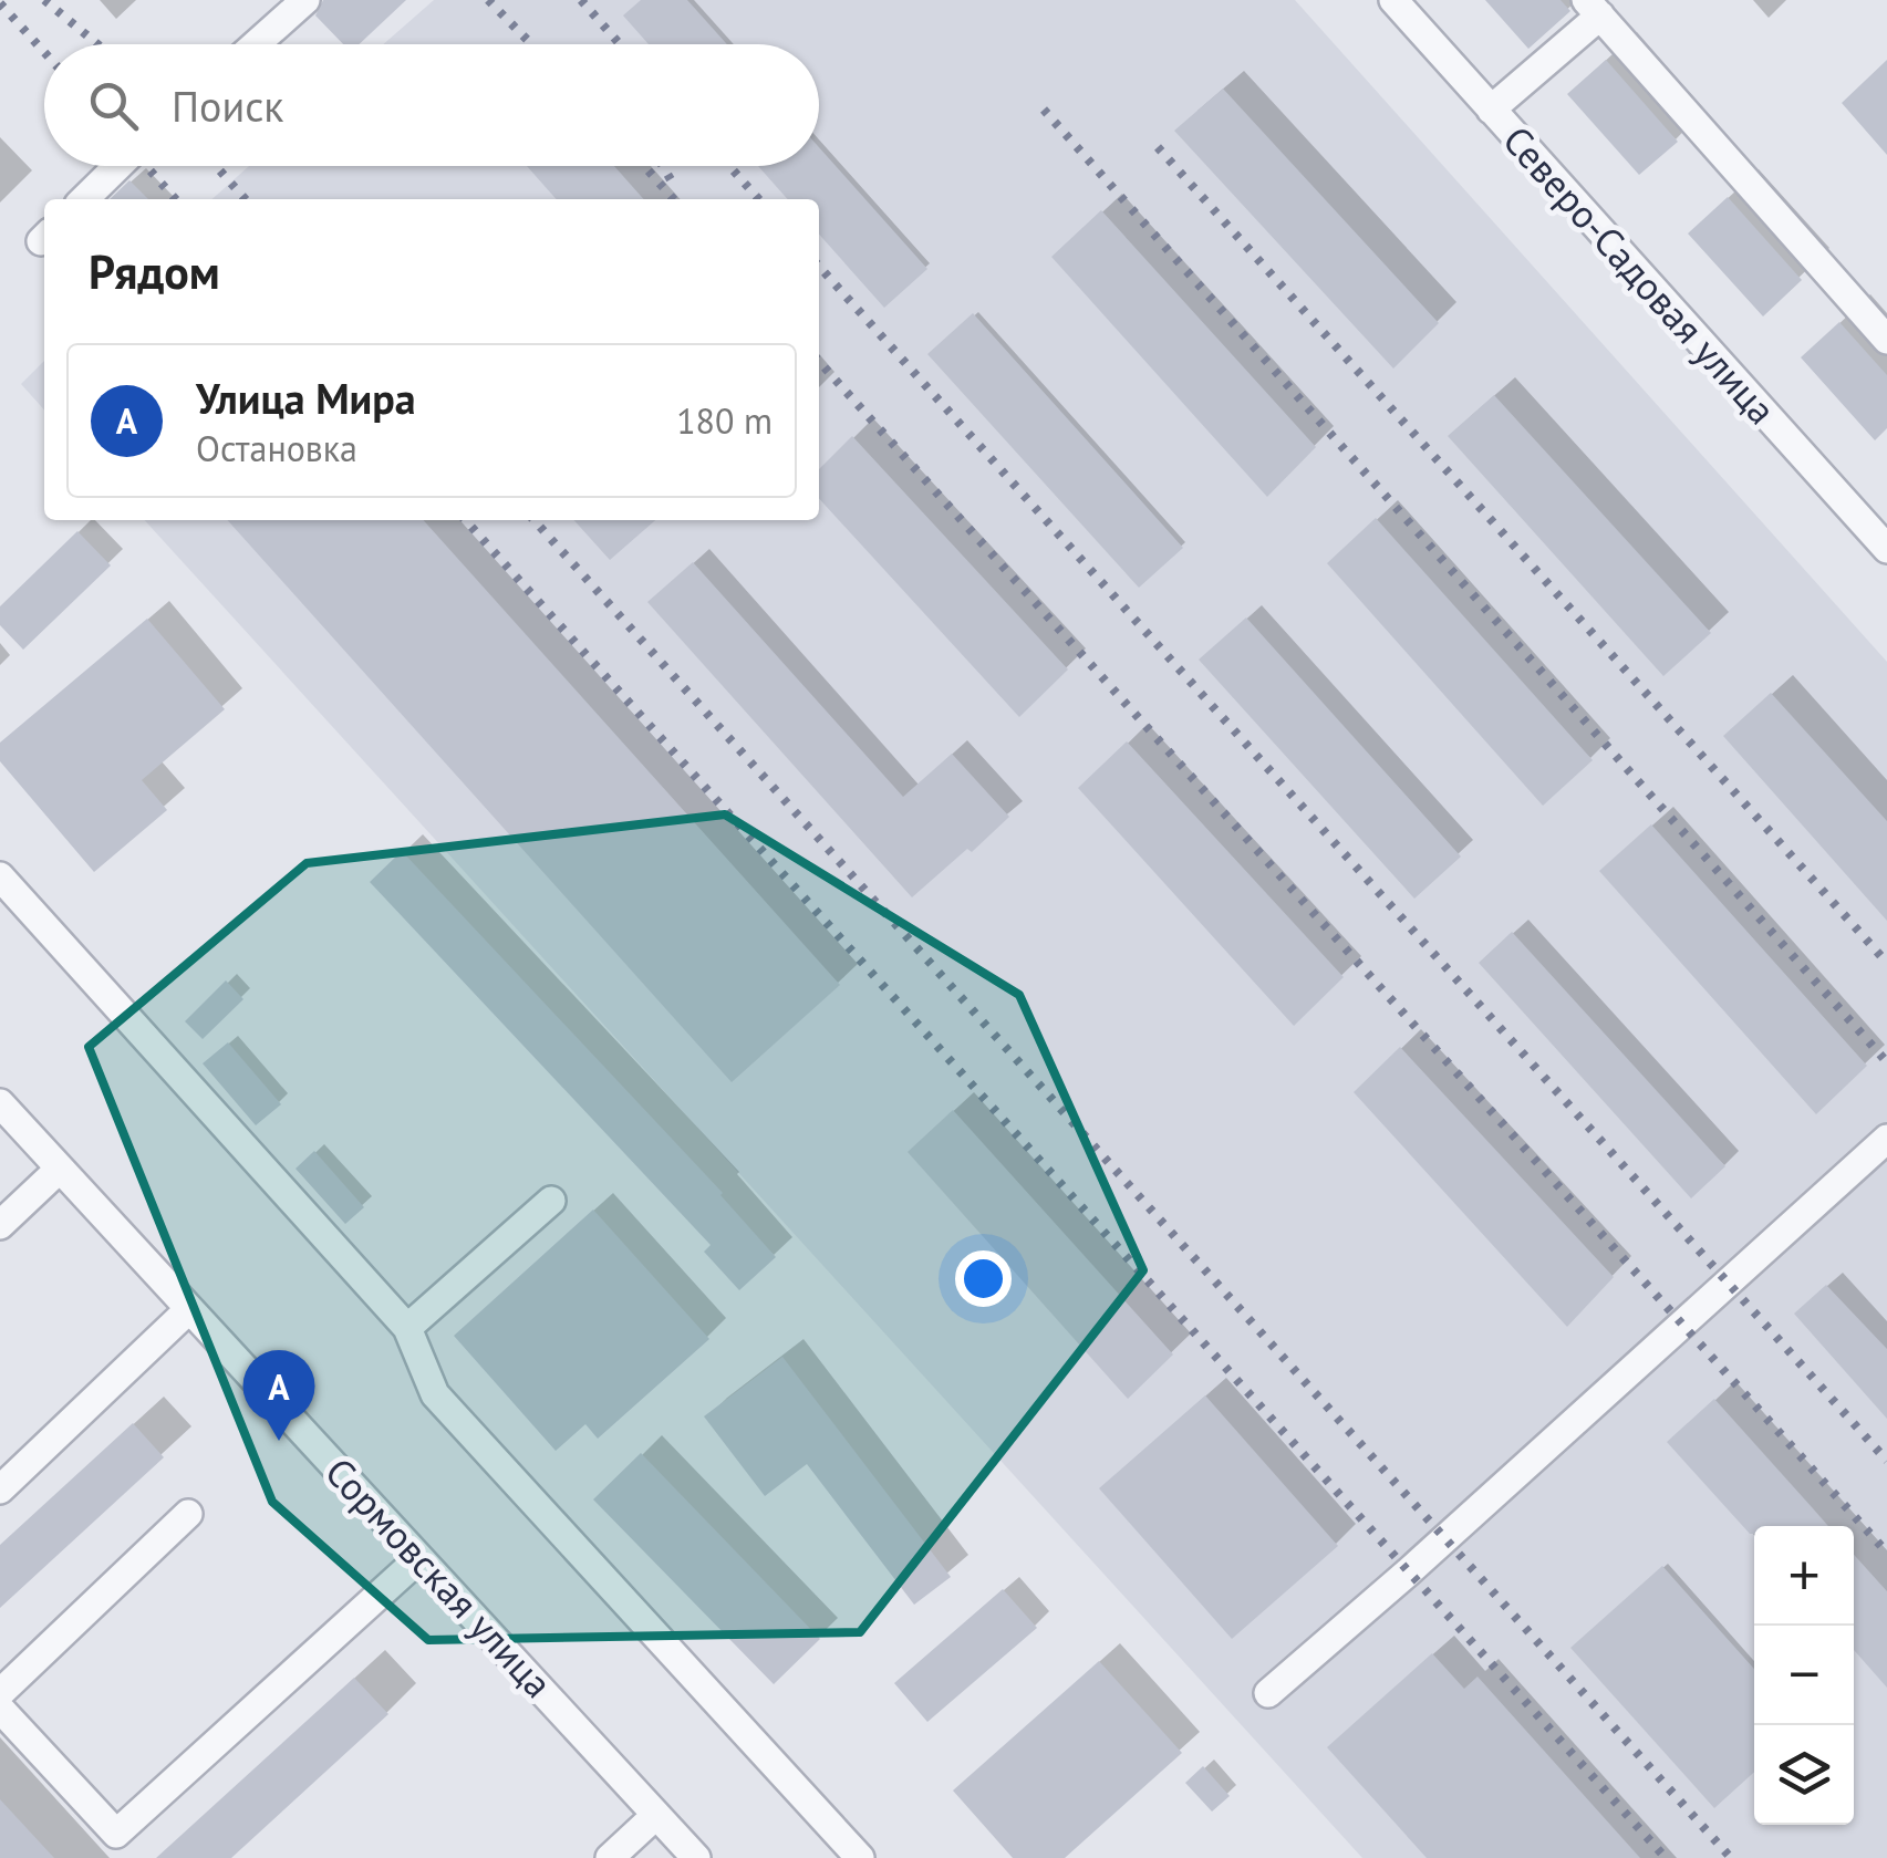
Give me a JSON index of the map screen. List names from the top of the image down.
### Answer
{
  "streets": {
    "street": ["Северо-Садовая улица", "Сормовская улица"]
  },
  "page": {
    "search": "Поиск",
    "heading": "Рядом",
    "list": [
      {
        "mark": "A",
        "name": "Улица Мира",
        "note": "Остановка",
        "value": "180 m"
      }
    ],
    "pins": "A",
    "map_buttons": ["+", "−"]
  }
}
